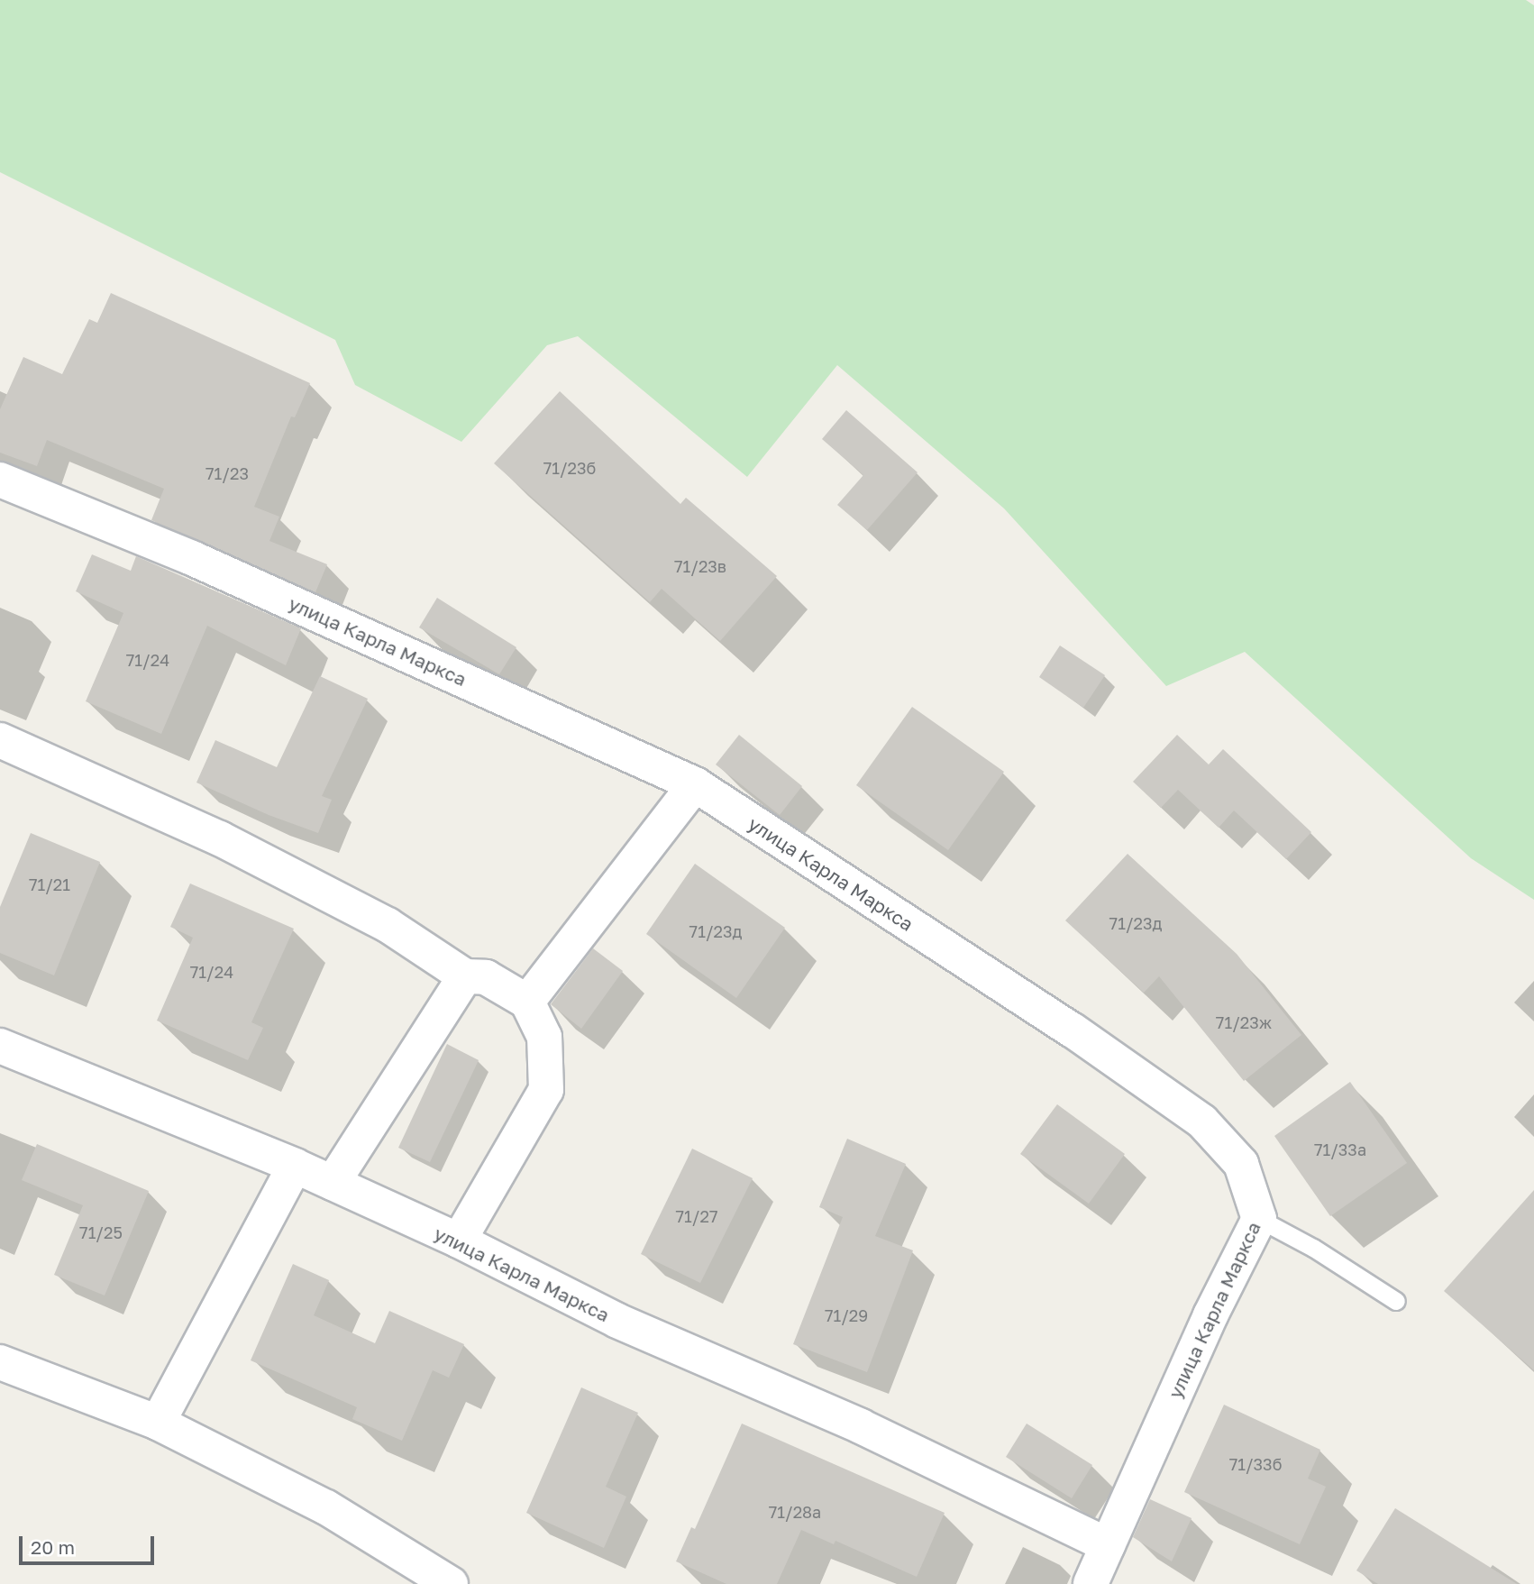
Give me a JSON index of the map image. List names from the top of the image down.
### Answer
{
  "streets": {
    "street": ["улица Карла Маркса"]
  },
  "house_numbers": [
    "71/23б",
    "71/23",
    "71/23в",
    "71/24",
    "71/21",
    "71/23д",
    "71/23д",
    "71/24",
    "71/23ж",
    "71/33а",
    "71/27",
    "71/25",
    "71/29",
    "71/33б",
    "71/28а"
  ],
  "scale_bar": "20 m"
}
